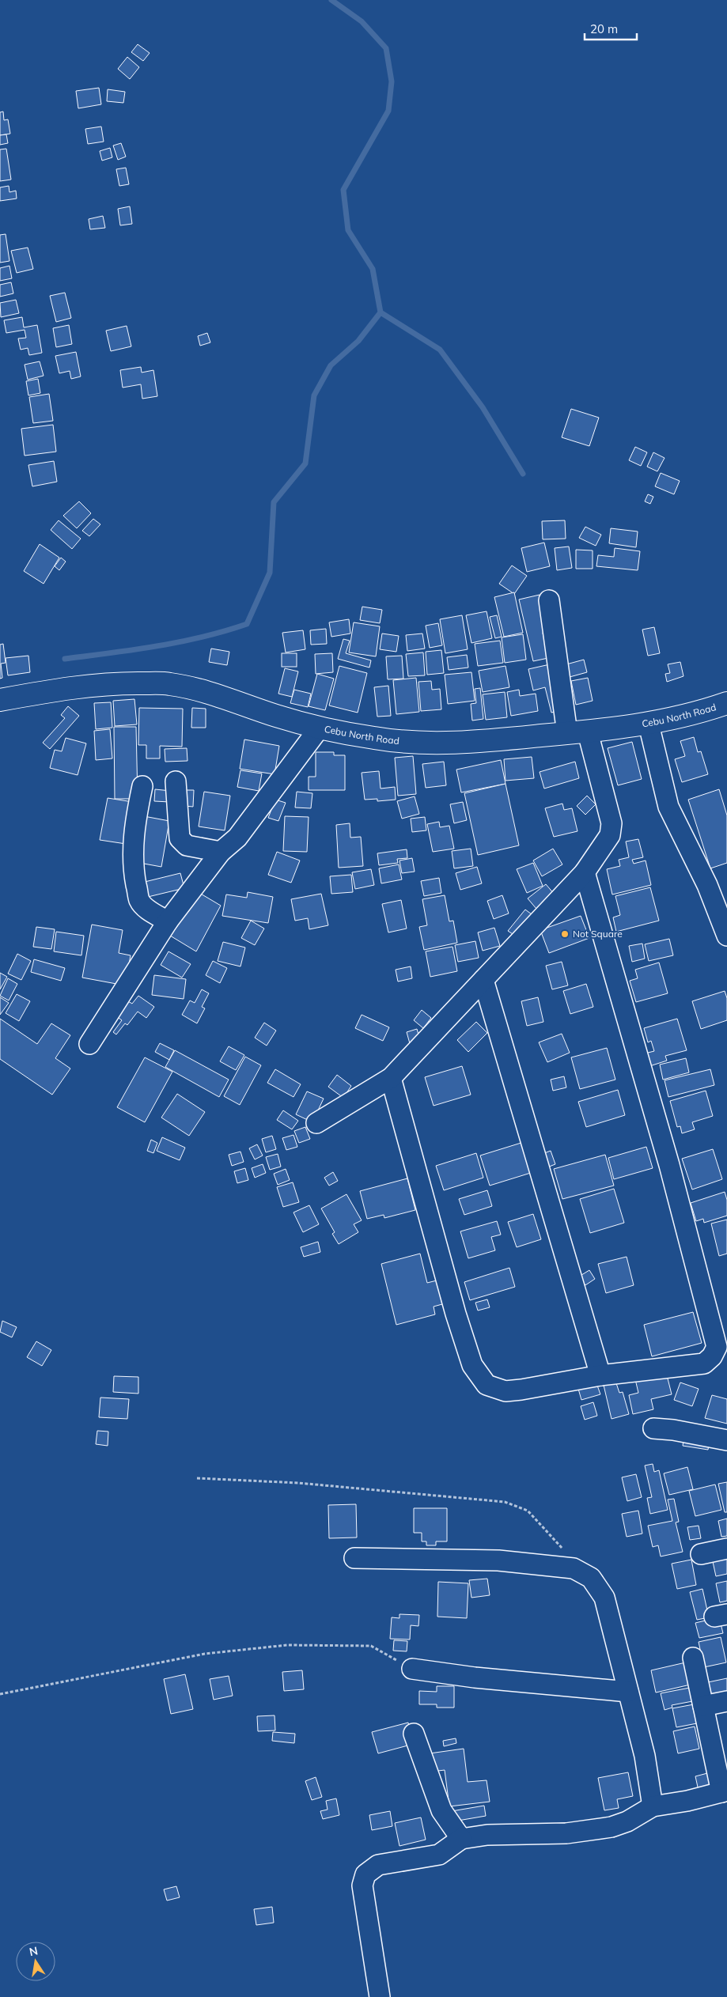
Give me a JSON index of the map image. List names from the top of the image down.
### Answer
{
  "streets": {
    "highway": ["Cebu North Road"]
  },
  "places": ["Not Square"],
  "scale_bar": "20 m",
  "north": "top"
}
